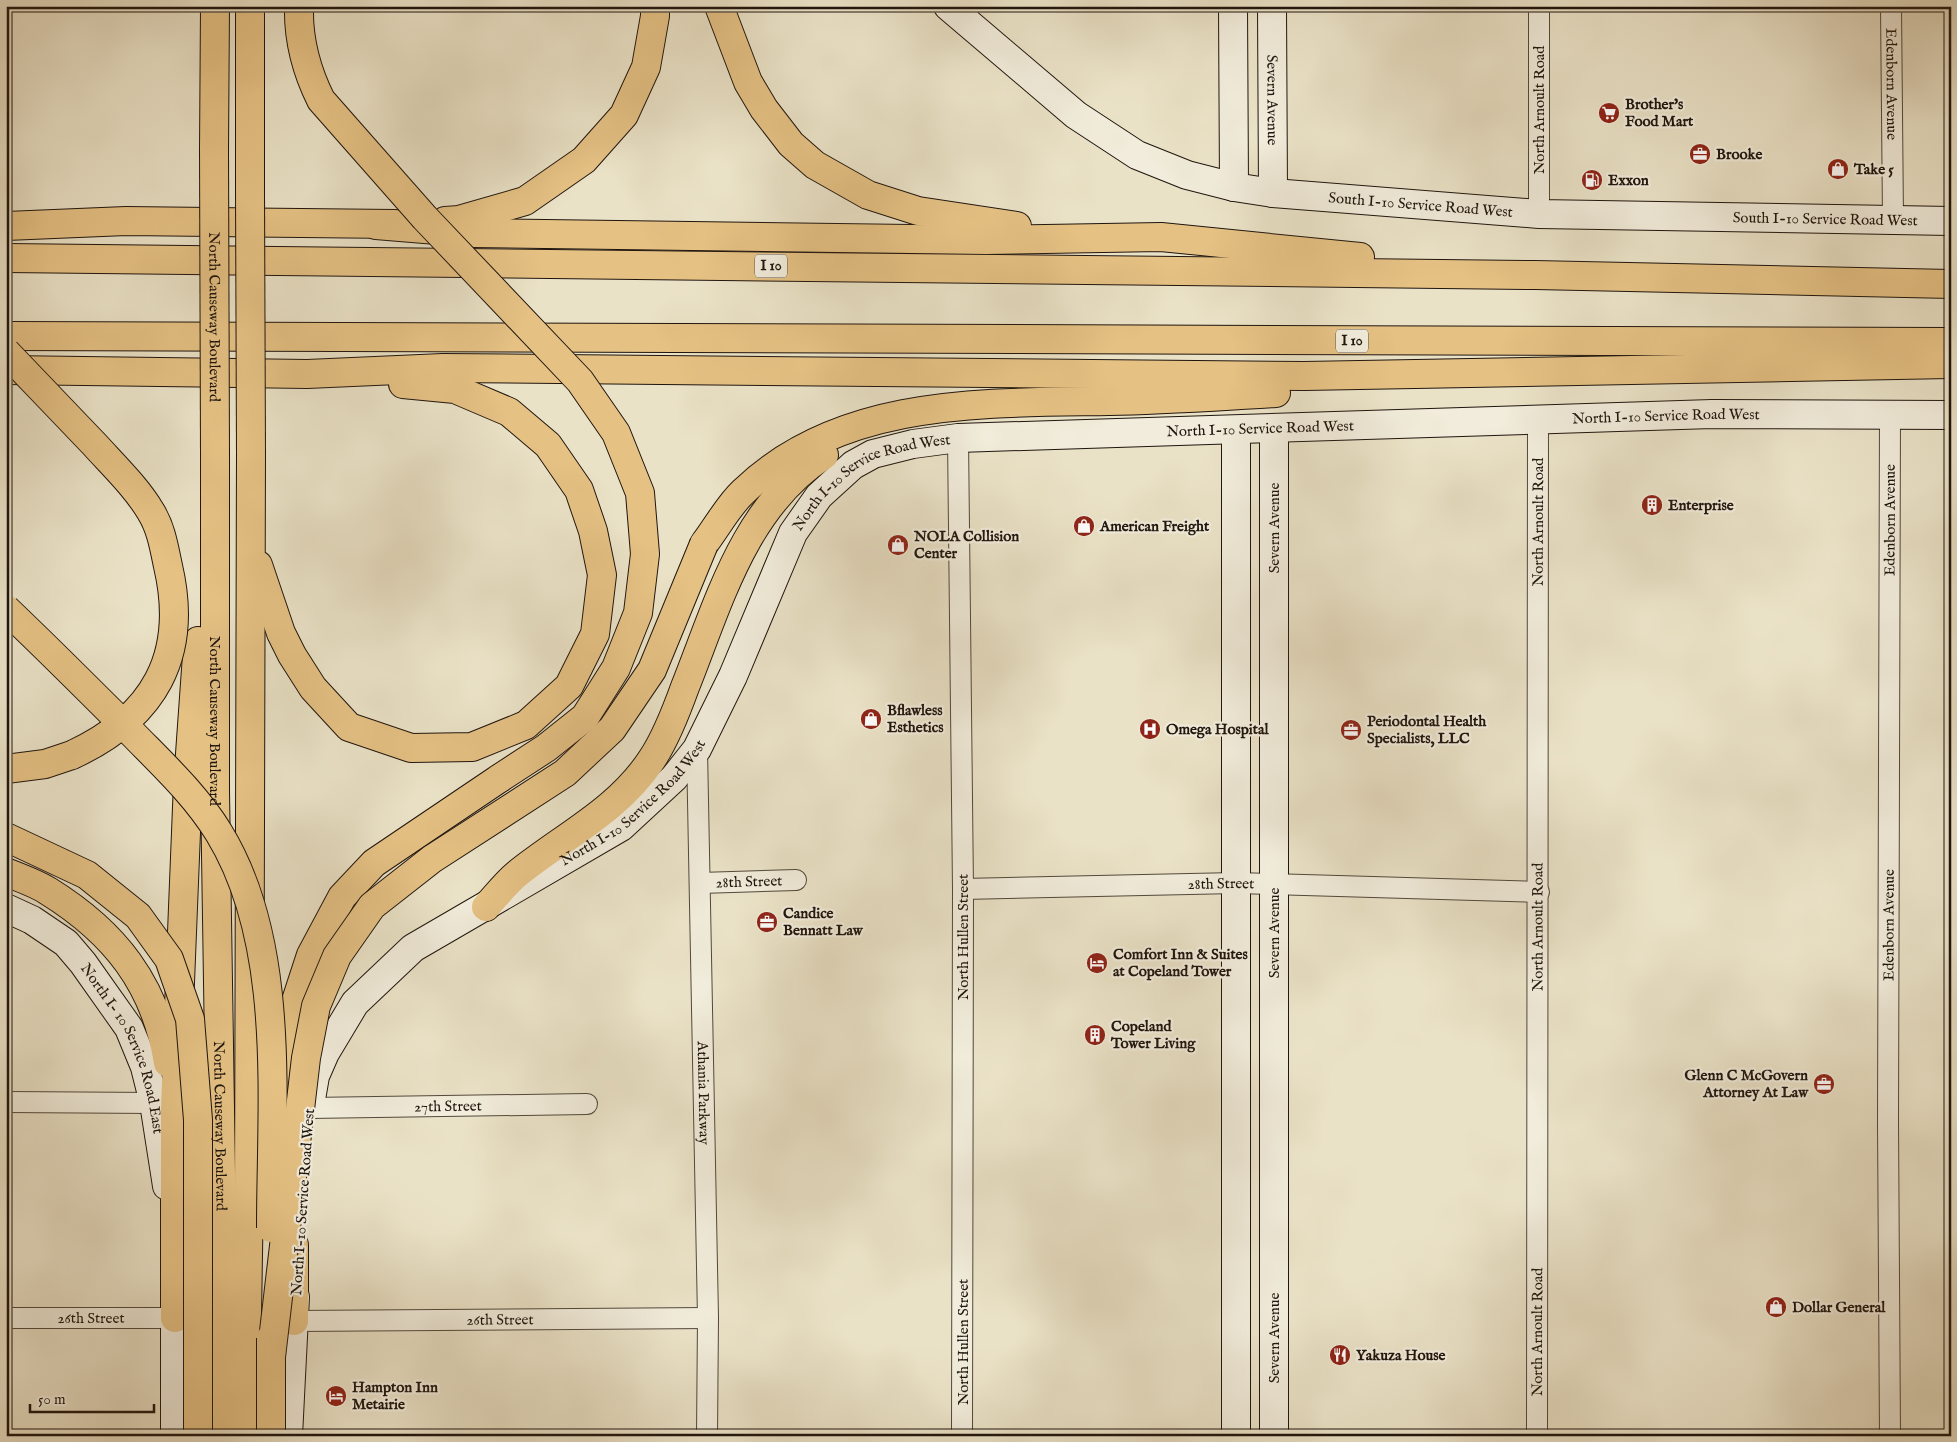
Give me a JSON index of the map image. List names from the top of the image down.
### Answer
{
  "streets": {
    "highway": ["I 10", "North Causeway Boulevard"],
    "street": [
      "Edenborn Avenue",
      "Severn Avenue",
      "North Arnoult Road",
      "South I-10 Service Road West",
      "North I-10 Service Road West",
      "28th Street",
      "North Hullen Street",
      "North I- 10 Service Road East",
      "Athania Parkway",
      "27th Street",
      "26th Street"
    ]
  },
  "crossings": [
    ["Edenborn Avenue", "South I-10 Service Road West"],
    ["Edenborn Avenue", "North I-10 Service Road West"],
    ["Severn Avenue", "South I-10 Service Road West"],
    ["Severn Avenue", "North I-10 Service Road West"],
    ["Severn Avenue", "28th Street"],
    ["North Arnoult Road", "South I-10 Service Road West"],
    ["North Arnoult Road", "North I-10 Service Road West"],
    ["North Arnoult Road", "28th Street"],
    ["North I-10 Service Road West", "North Hullen Street"],
    ["North I-10 Service Road West", "Athania Parkway"],
    ["North I-10 Service Road West", "27th Street"],
    ["North I-10 Service Road West", "26th Street"],
    ["28th Street", "North Hullen Street"],
    ["28th Street", "Athania Parkway"],
    ["Athania Parkway", "26th Street"]
  ],
  "places": {
    "supermarket": ["Brother's Food Mart"],
    "office": [
      "Brooke",
      "Periodontal Health Specialists, LLC",
      "Candice Bennatt Law",
      "Glenn C McGovern Attorney At Law"
    ],
    "shop": [
      "Take 5",
      "American Freight",
      "NOLA Collision Center",
      "Bflawless Esthetics",
      "Dollar General"
    ],
    "fuel station": ["Exxon"],
    "building": ["Enterprise", "Copeland Tower Living"],
    "hospital": ["Omega Hospital"],
    "hotel": ["Comfort Inn & Suites at Copeland Tower", "Hampton Inn Metairie"],
    "restaurant": ["Yakuza House"]
  },
  "scale_bar": "50 m"
}
